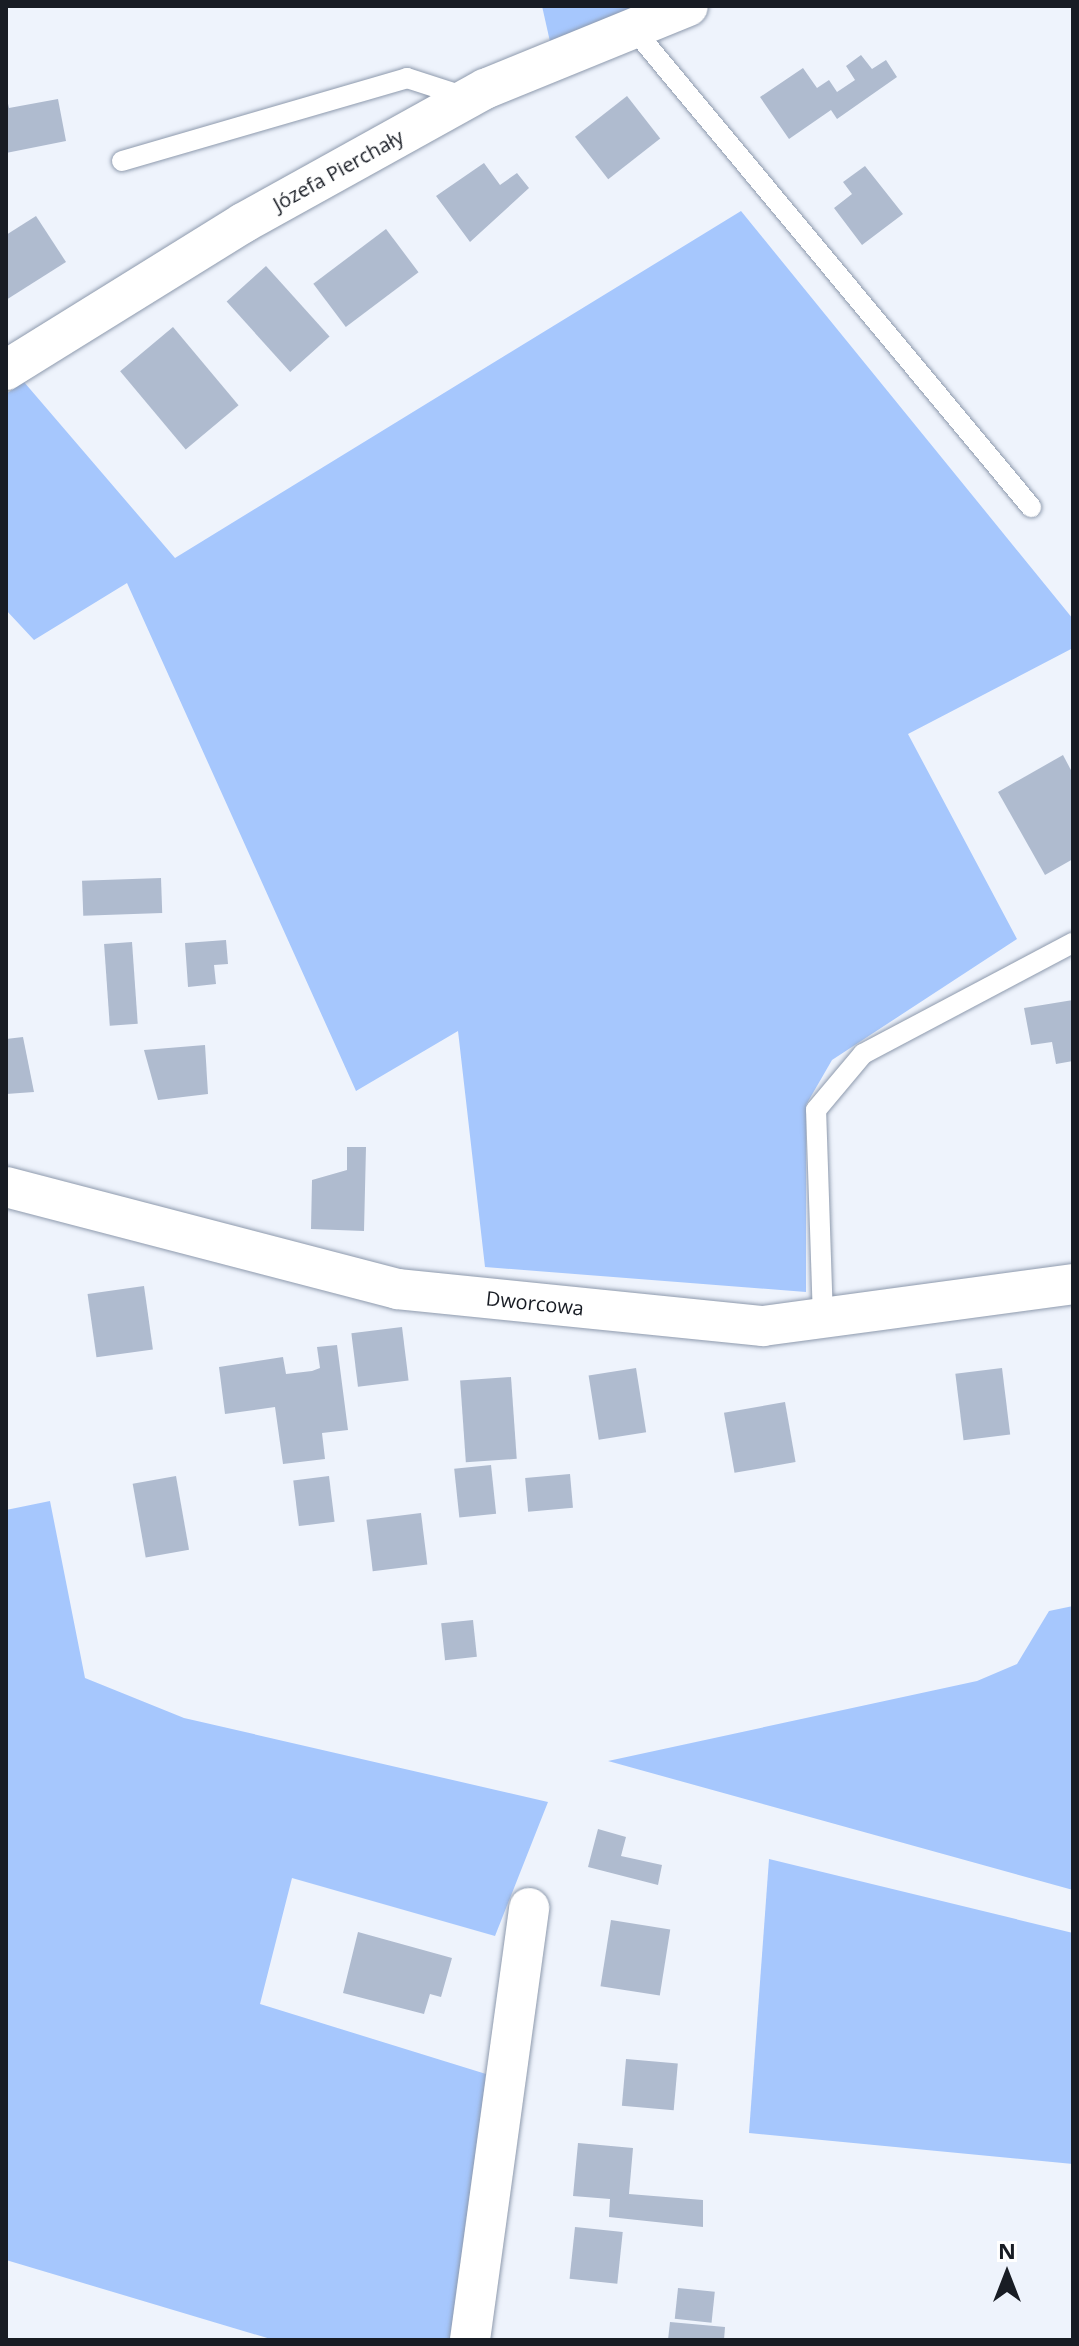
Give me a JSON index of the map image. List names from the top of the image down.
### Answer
{
  "streets": {
    "street": ["Józefa Pierchały", "Dworcowa"]
  },
  "north": "top"
}
